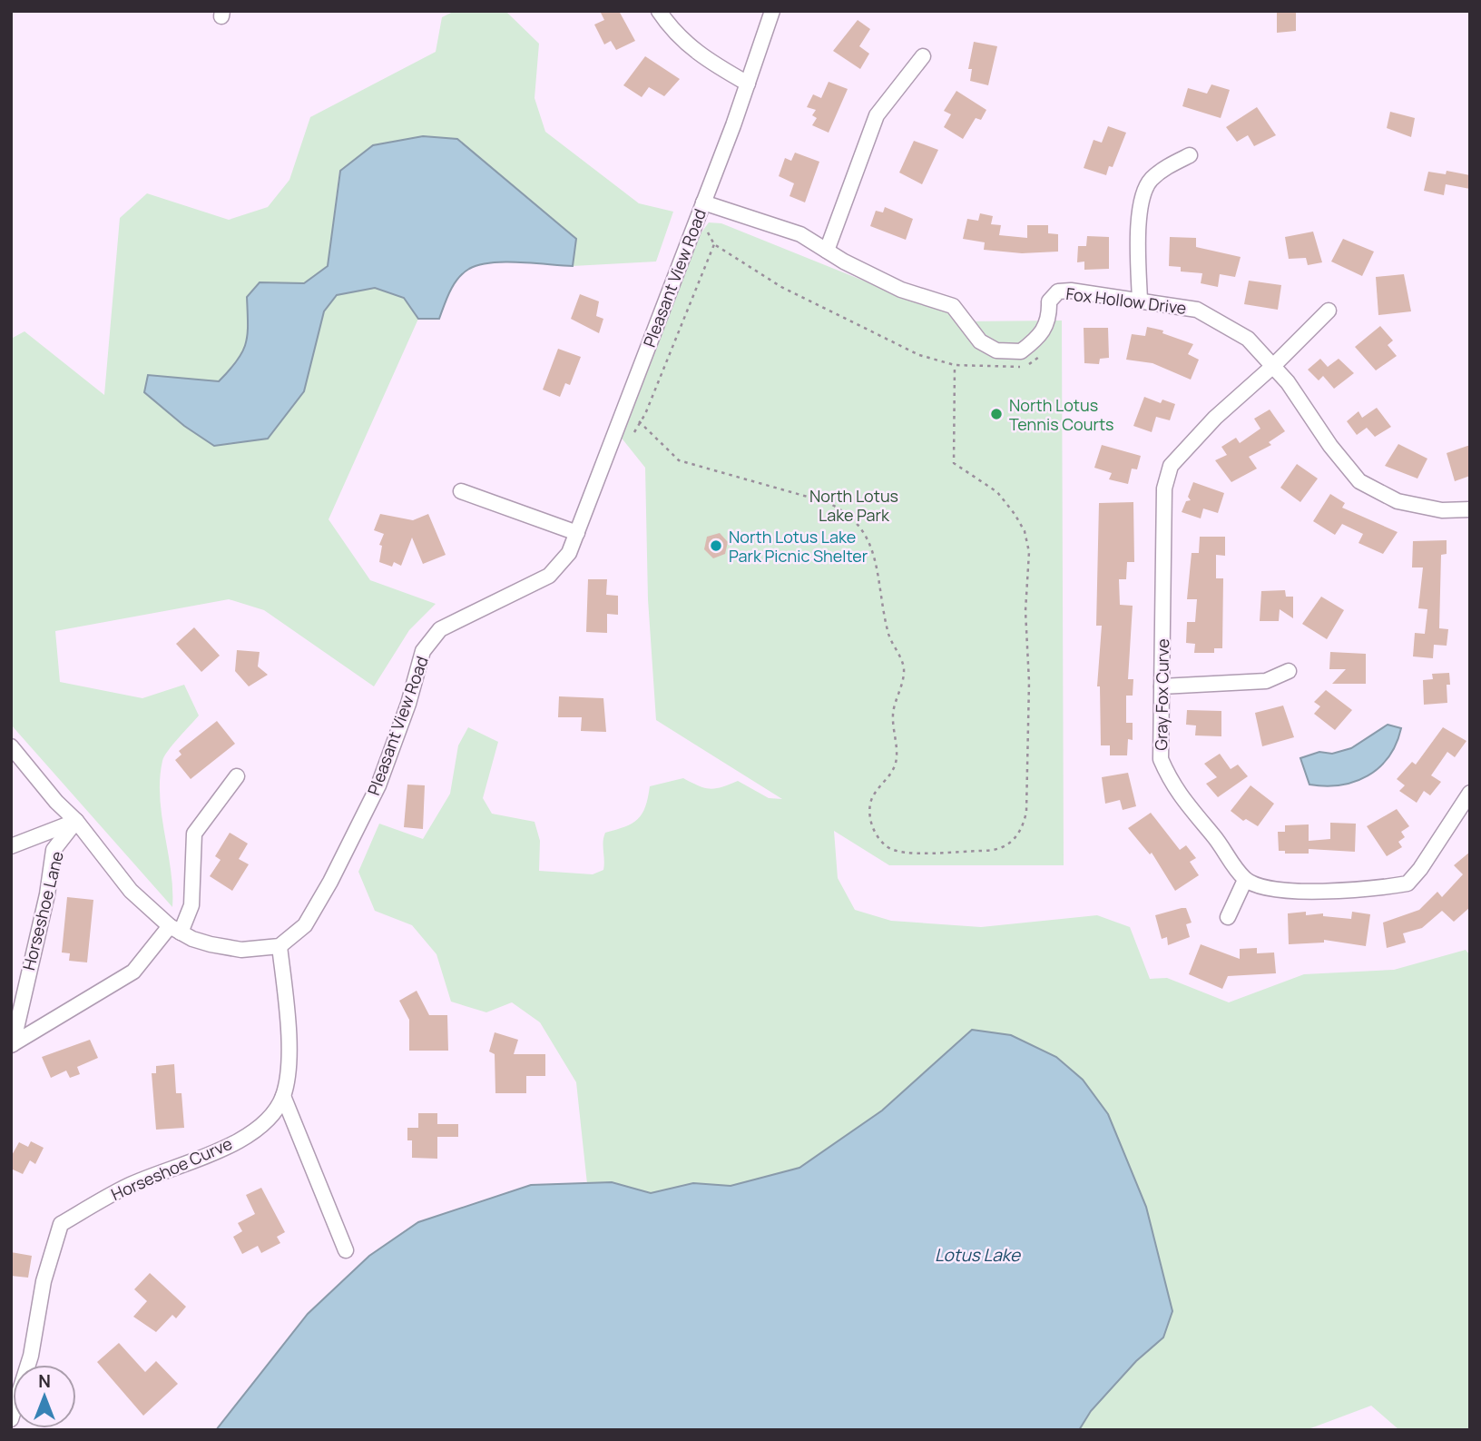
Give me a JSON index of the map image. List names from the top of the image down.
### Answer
{
  "streets": {
    "street": [
      "Pleasant View Road",
      "Fox Hollow Drive",
      "Gray Fox Curve",
      "Horseshoe Lane",
      "Horseshoe Curve"
    ]
  },
  "crossings": [
    ["Pleasant View Road", "Horseshoe Curve"],
    ["Fox Hollow Drive", "Gray Fox Curve"]
  ],
  "water": ["Lotus Lake"],
  "parks": ["North Lotus Lake Park"],
  "places": ["North Lotus Tennis Courts", "North Lotus Lake Park Picnic Shelter"],
  "north": "top"
}
